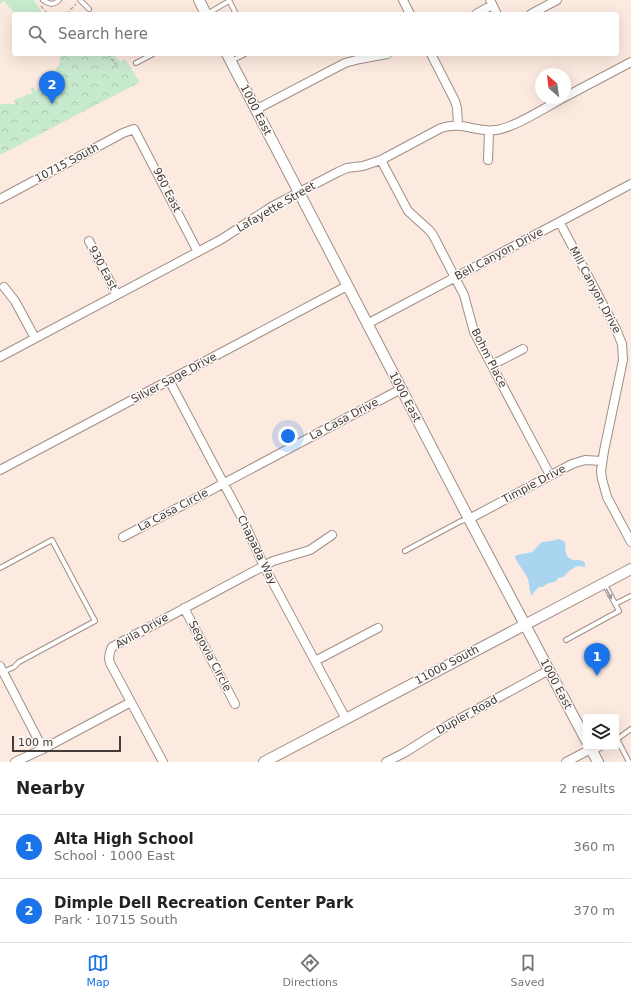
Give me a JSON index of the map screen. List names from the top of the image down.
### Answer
{
  "streets": {
    "street": [
      "1000 East",
      "10715 South",
      "960 East",
      "Lafayette Street",
      "Bell Canyon Drive",
      "930 East",
      "Mill Canyon Drive",
      "Bohm Place",
      "Silver Sage Drive",
      "La Casa Drive",
      "Timpie Drive",
      "La Casa Circle",
      "Chapada Way",
      "Avila Drive",
      "Segovia Circle",
      "11000 South",
      "Dupler Road"
    ]
  },
  "crossings": [
    ["1000 East", "Lafayette Street"],
    ["1000 East", "Bell Canyon Drive"],
    ["1000 East", "Silver Sage Drive"],
    ["1000 East", "La Casa Drive"],
    ["1000 East", "Timpie Drive"],
    ["1000 East", "11000 South"],
    ["1000 East", "Dupler Road"],
    ["10715 South", "960 East"],
    ["960 East", "Lafayette Street"],
    ["Lafayette Street", "930 East"],
    ["Lafayette Street", "Bohm Place"],
    ["Bell Canyon Drive", "Mill Canyon Drive"],
    ["Bell Canyon Drive", "Bohm Place"],
    ["Mill Canyon Drive", "Timpie Drive"],
    ["Bohm Place", "Timpie Drive"],
    ["Silver Sage Drive", "Chapada Way"],
    ["La Casa Drive", "La Casa Circle"],
    ["La Casa Drive", "Chapada Way"],
    ["La Casa Circle", "Chapada Way"],
    ["Chapada Way", "Avila Drive"],
    ["Chapada Way", "11000 South"],
    ["Avila Drive", "Segovia Circle"]
  ],
  "scale_bar": "100 m",
  "north": "top left",
  "page": {
    "search": "Search here",
    "pins": ["2", "1"],
    "scale": "100 m",
    "heading": ["Nearby", "2 results"],
    "list": [
      {
        "mark": "1",
        "name": "Alta High School",
        "note": "School · 1000 East",
        "value": "360 m"
      },
      {
        "mark": "2",
        "name": "Dimple Dell Recreation Center Park",
        "note": "Park · 10715 South",
        "value": "370 m"
      }
    ],
    "nav": ["Map", "Directions", "Saved"]
  }
}
